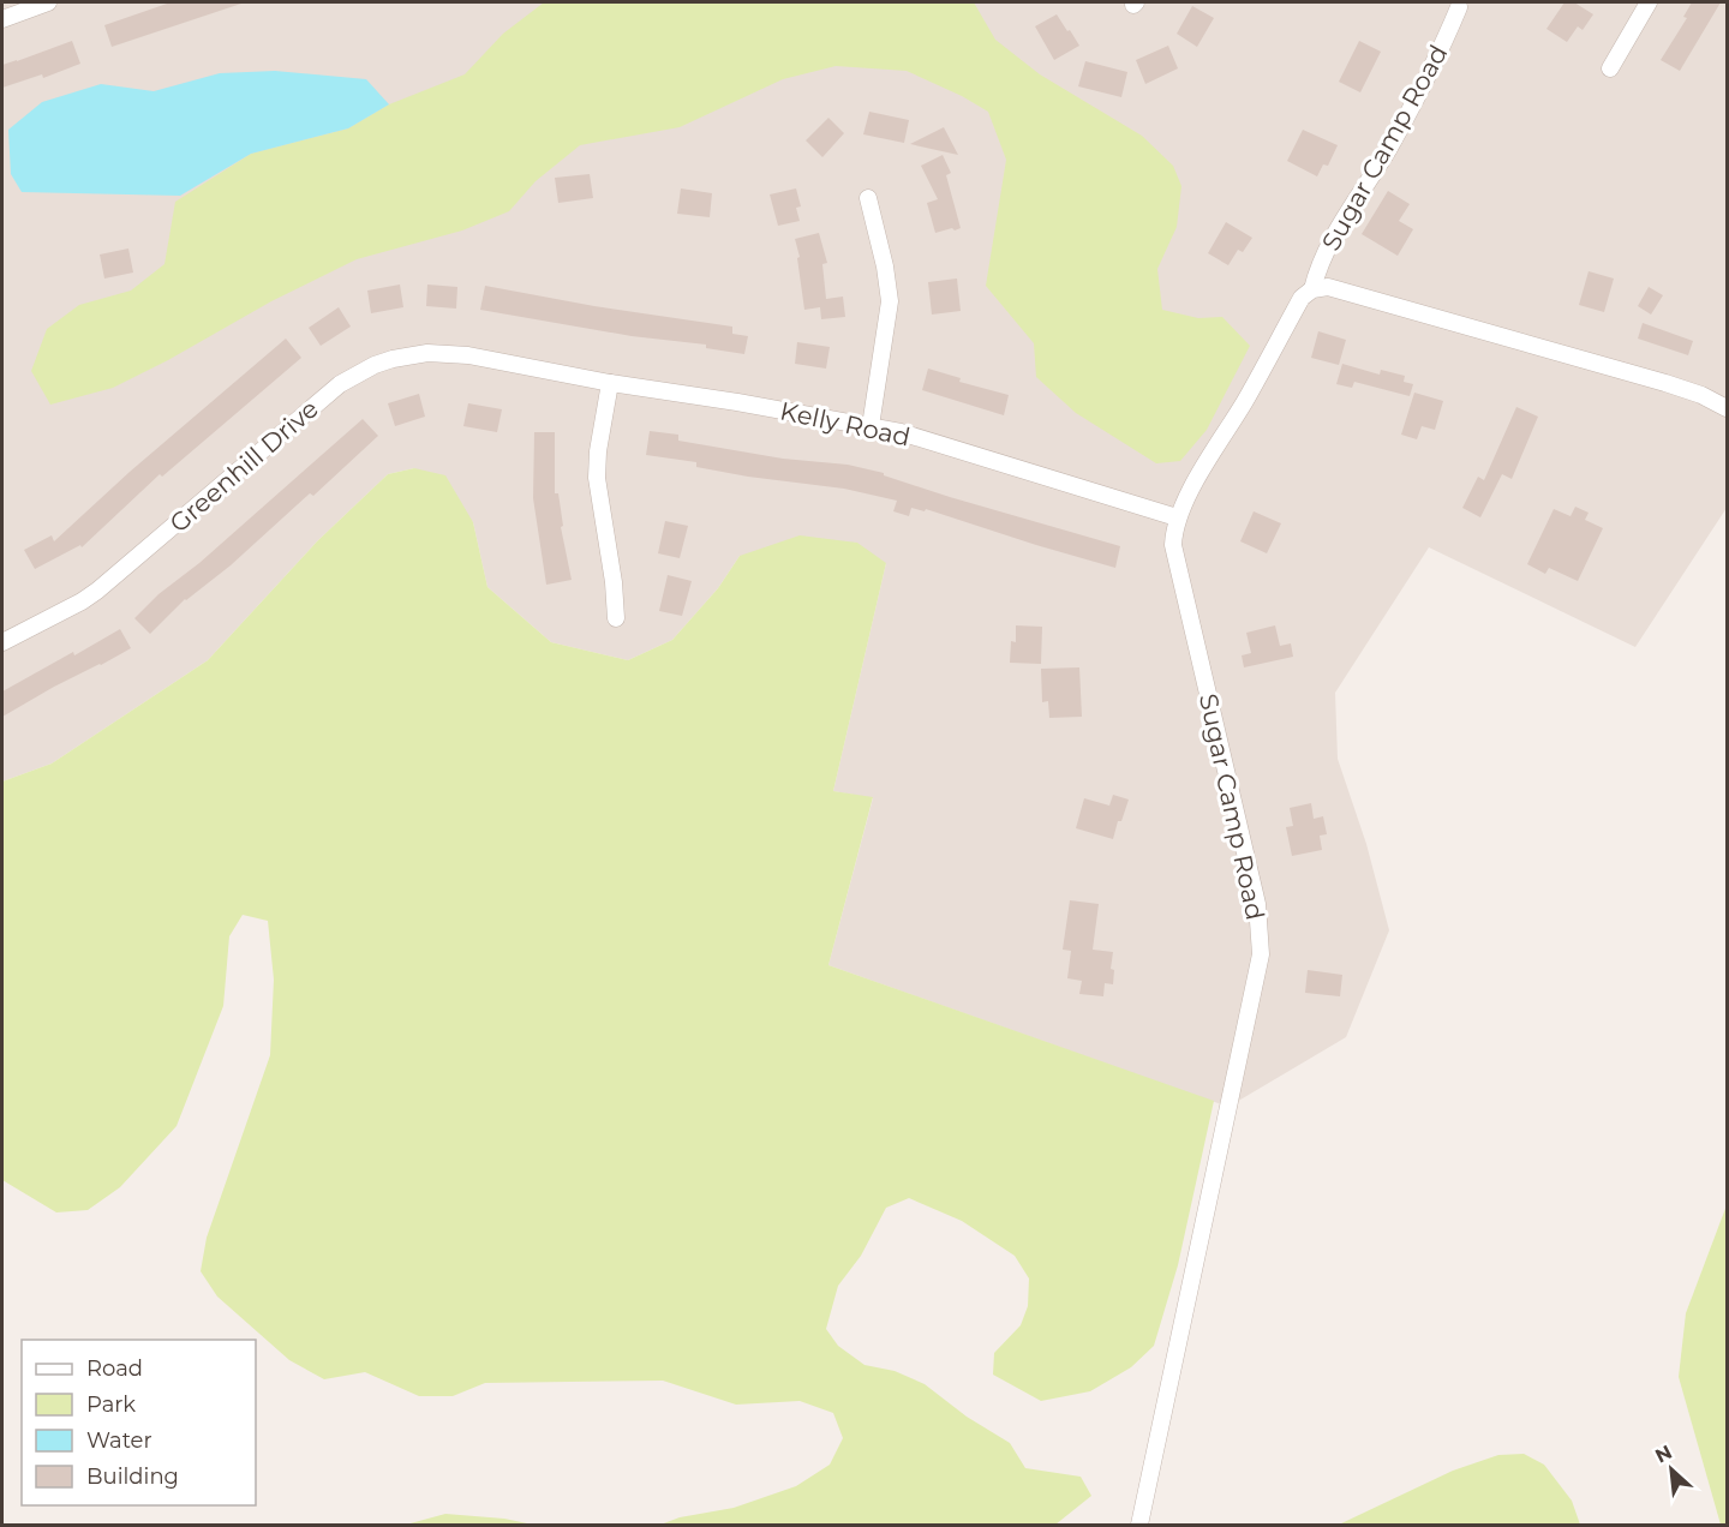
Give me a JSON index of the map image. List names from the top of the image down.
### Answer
{
  "streets": {
    "street": ["Sugar Camp Road", "Kelly Road", "Greenhill Drive"]
  },
  "crossings": [
    ["Sugar Camp Road", "Kelly Road"],
    ["Kelly Road", "Greenhill Drive"]
  ],
  "legend": [
    "Road",
    "Park",
    "Water",
    "Building"
  ],
  "north": "top left"
}
